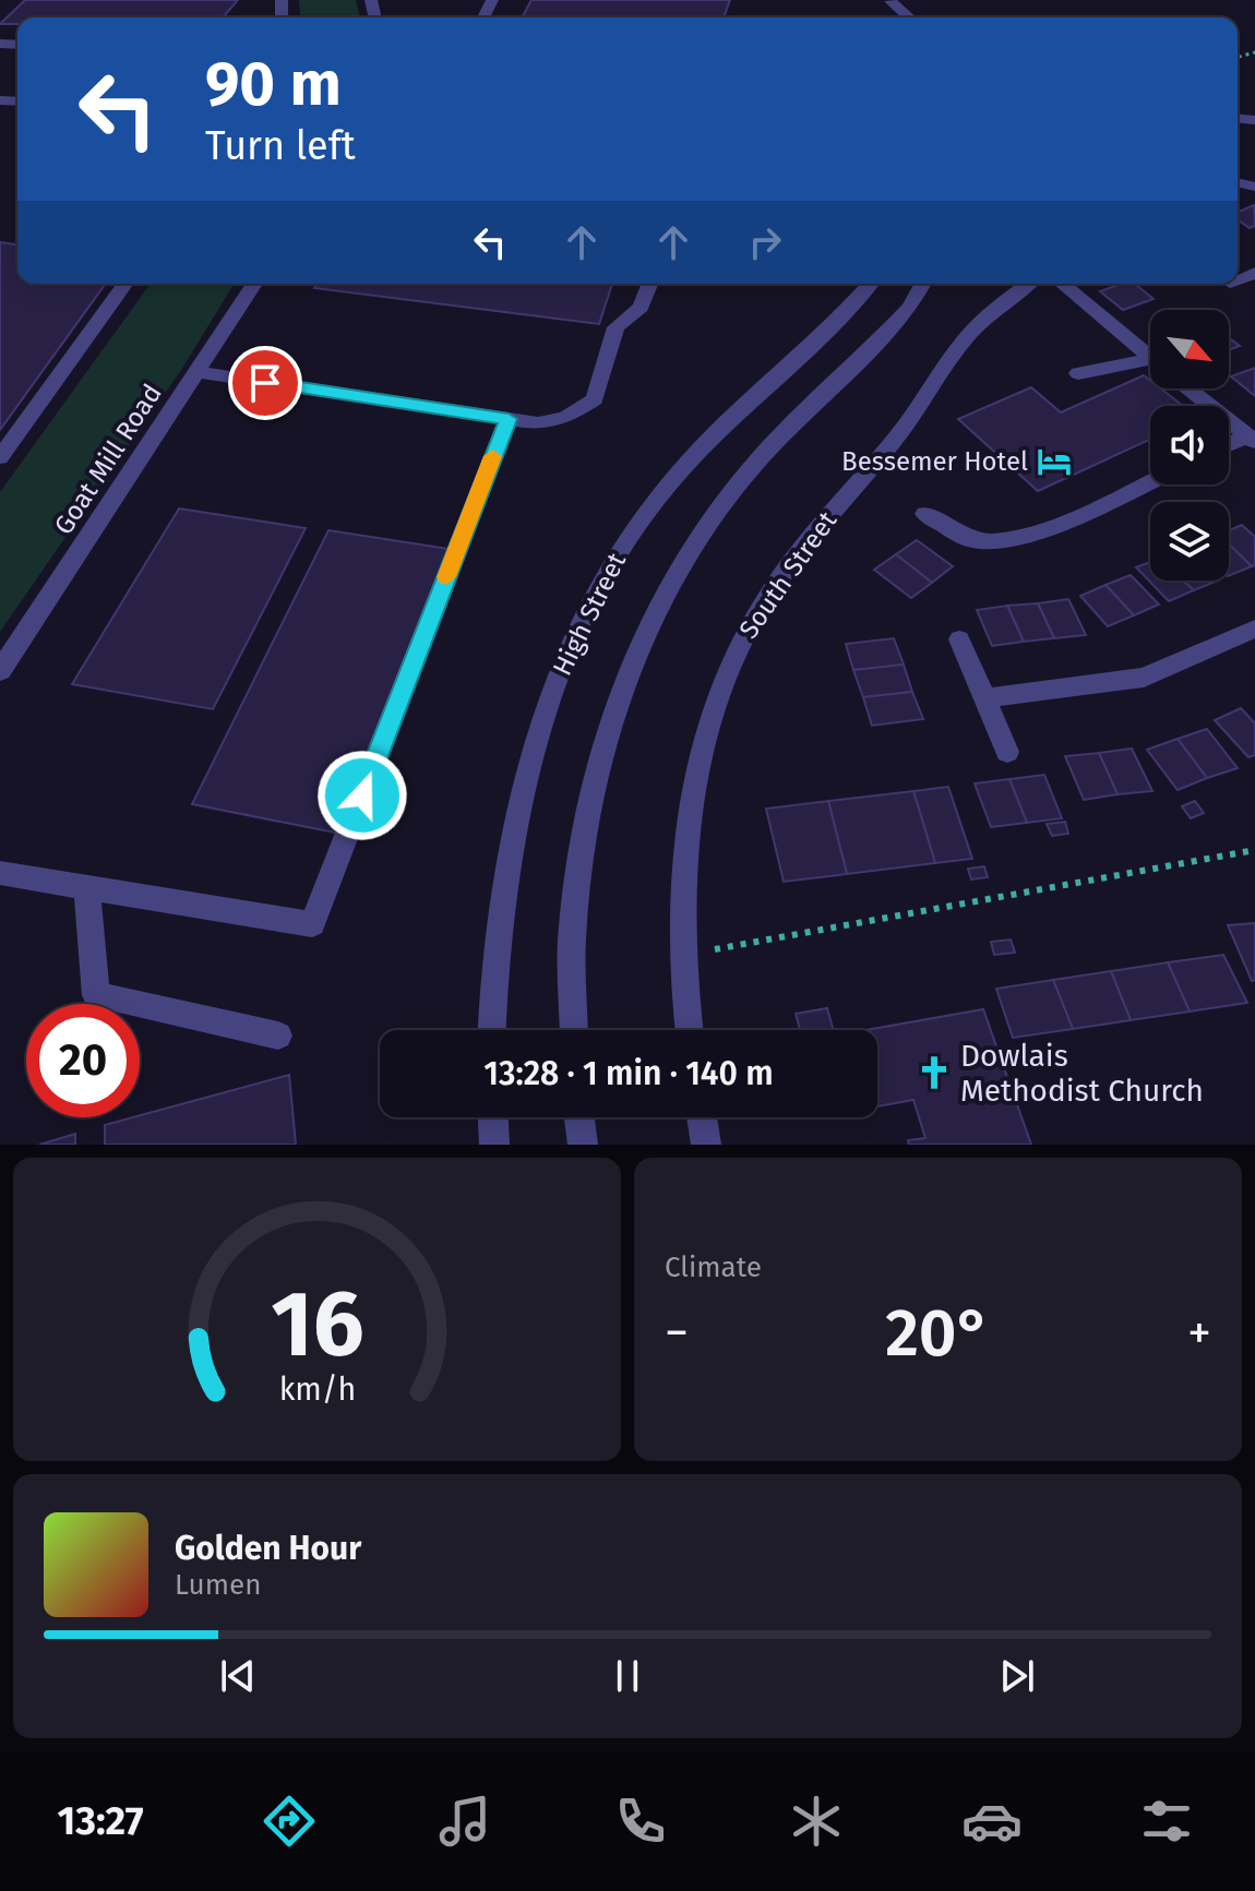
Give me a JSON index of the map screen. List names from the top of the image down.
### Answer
{
  "streets": {
    "street": ["Goat Mill Road", "South Street", "High Street"]
  },
  "places": {
    "hotel": ["Bessemer Hotel"],
    "church": ["Dowlais Methodist Church"]
  },
  "north": "bottom right",
  "page": {
    "turn": ["90 m", "Turn left"],
    "limit": "20",
    "trip": "13:28 · 1 min · 140 m",
    "tile": "Climate",
    "heat": ["−", "20°", "+"],
    "song": ["Golden Hour", "Lumen"],
    "tabs": "13:27",
    "gauge": ["16", "km/h"]
  }
}
